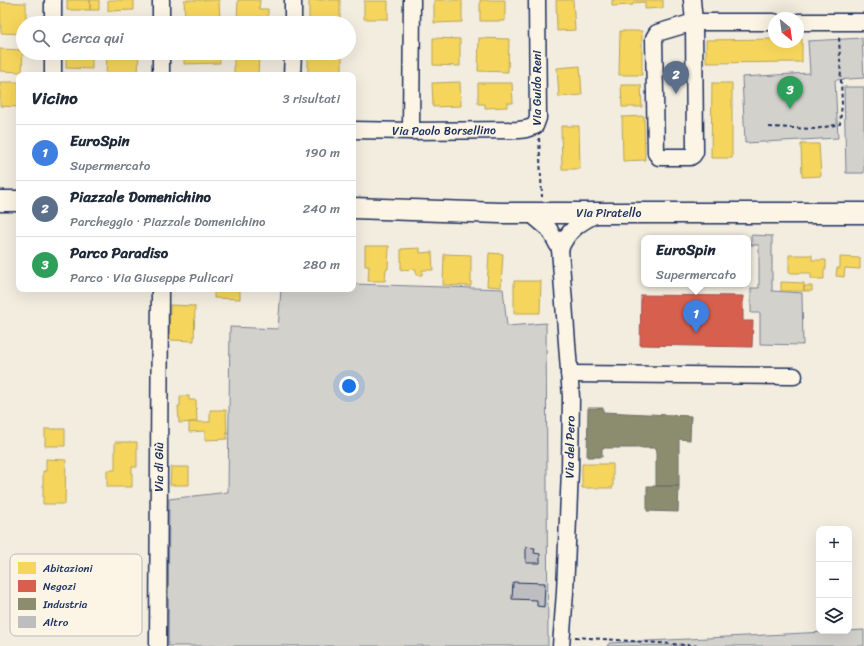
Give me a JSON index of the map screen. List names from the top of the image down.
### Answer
{
  "streets": {
    "main road": ["Via Piratello"],
    "street": [
      "Via Guido Reni",
      "Via Paolo Borsellino",
      "Via del Pero",
      "Via di Giù"
    ]
  },
  "crossings": [
    ["Via Guido Reni", "Via Paolo Borsellino"],
    ["Via Guido Reni", "Via Piratello"],
    ["Via Guido Reni", "Via del Pero"],
    ["Via Piratello", "Via del Pero"]
  ],
  "legend": [
    "Abitazioni",
    "Negozi",
    "Industria",
    "Altro"
  ],
  "north": "bottom right",
  "page": {
    "search": "Cerca qui",
    "pins": ["2", "3", "1"],
    "heading": ["Vicino", "3 risultati"],
    "list": [
      {
        "mark": "1",
        "name": "EuroSpin",
        "note": "Supermercato",
        "value": "190 m"
      },
      {
        "mark": "2",
        "name": "Piazzale Domenichino",
        "note": "Parcheggio · Piazzale Domenichino",
        "value": "240 m"
      },
      {
        "mark": "3",
        "name": "Parco Paradiso",
        "note": "Parco · Via Giuseppe Pulicari",
        "value": "280 m"
      }
    ],
    "popup": ["EuroSpin", "Supermercato"],
    "map_buttons": ["+", "−"]
  }
}
